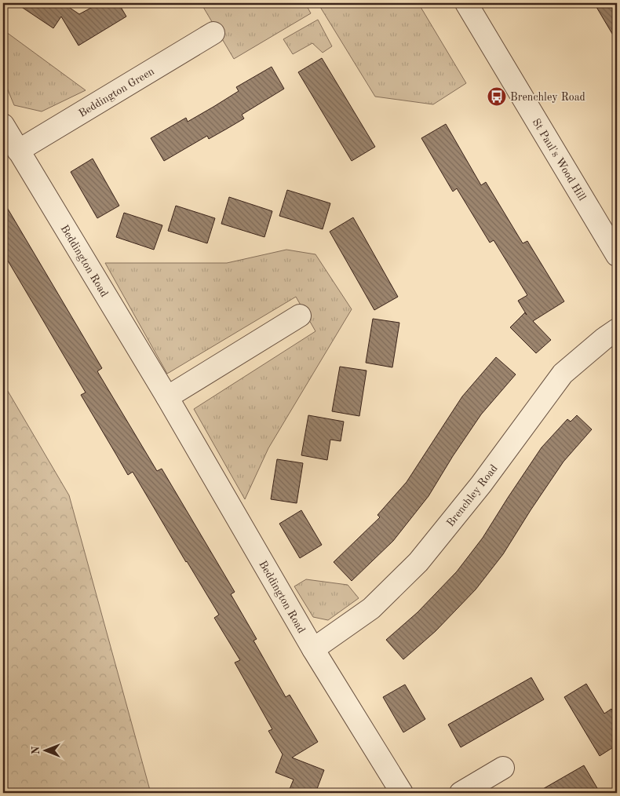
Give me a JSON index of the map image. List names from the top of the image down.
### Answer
{
  "streets": {
    "street": [
      "Beddington Green",
      "St Paul's Wood Hill",
      "Beddington Road",
      "Brenchley Road"
    ]
  },
  "crossings": [
    ["Beddington Green", "Beddington Road"],
    ["Beddington Road", "Brenchley Road"]
  ],
  "places": {
    "bus stop": ["Brenchley Road"]
  },
  "north": "left"
}
